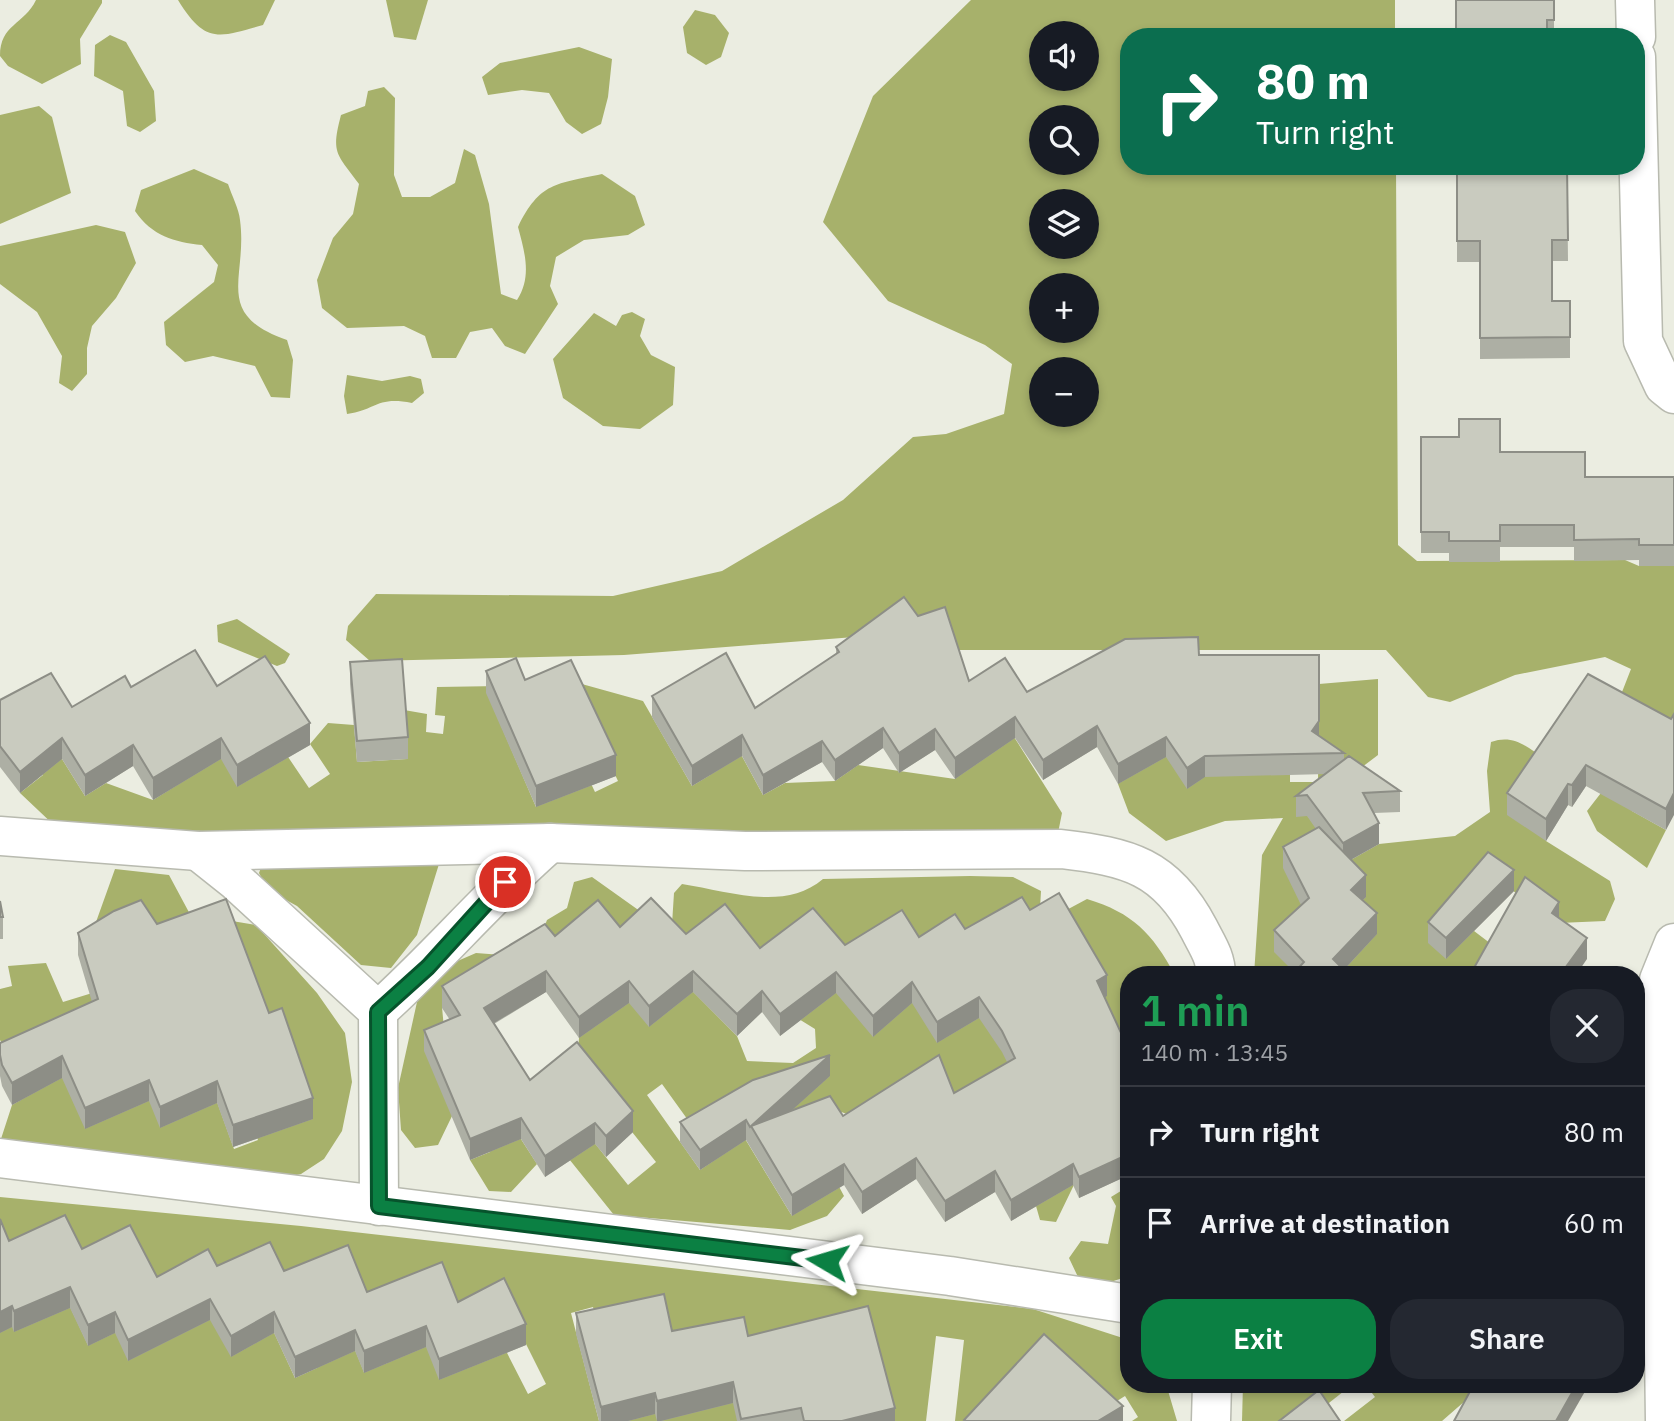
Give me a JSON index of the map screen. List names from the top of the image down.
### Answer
{
  "page": {
    "map_buttons": ["+", "−"],
    "turn": ["80 m", "Turn right"],
    "heading": ["1 min", "140 m · 13:45"],
    "list": [
      {
        "name": "Turn right",
        "value": "80 m"
      },
      {
        "name": "Arrive at destination",
        "value": "60 m"
      }
    ],
    "buttons": ["Exit", "Share"]
  }
}
